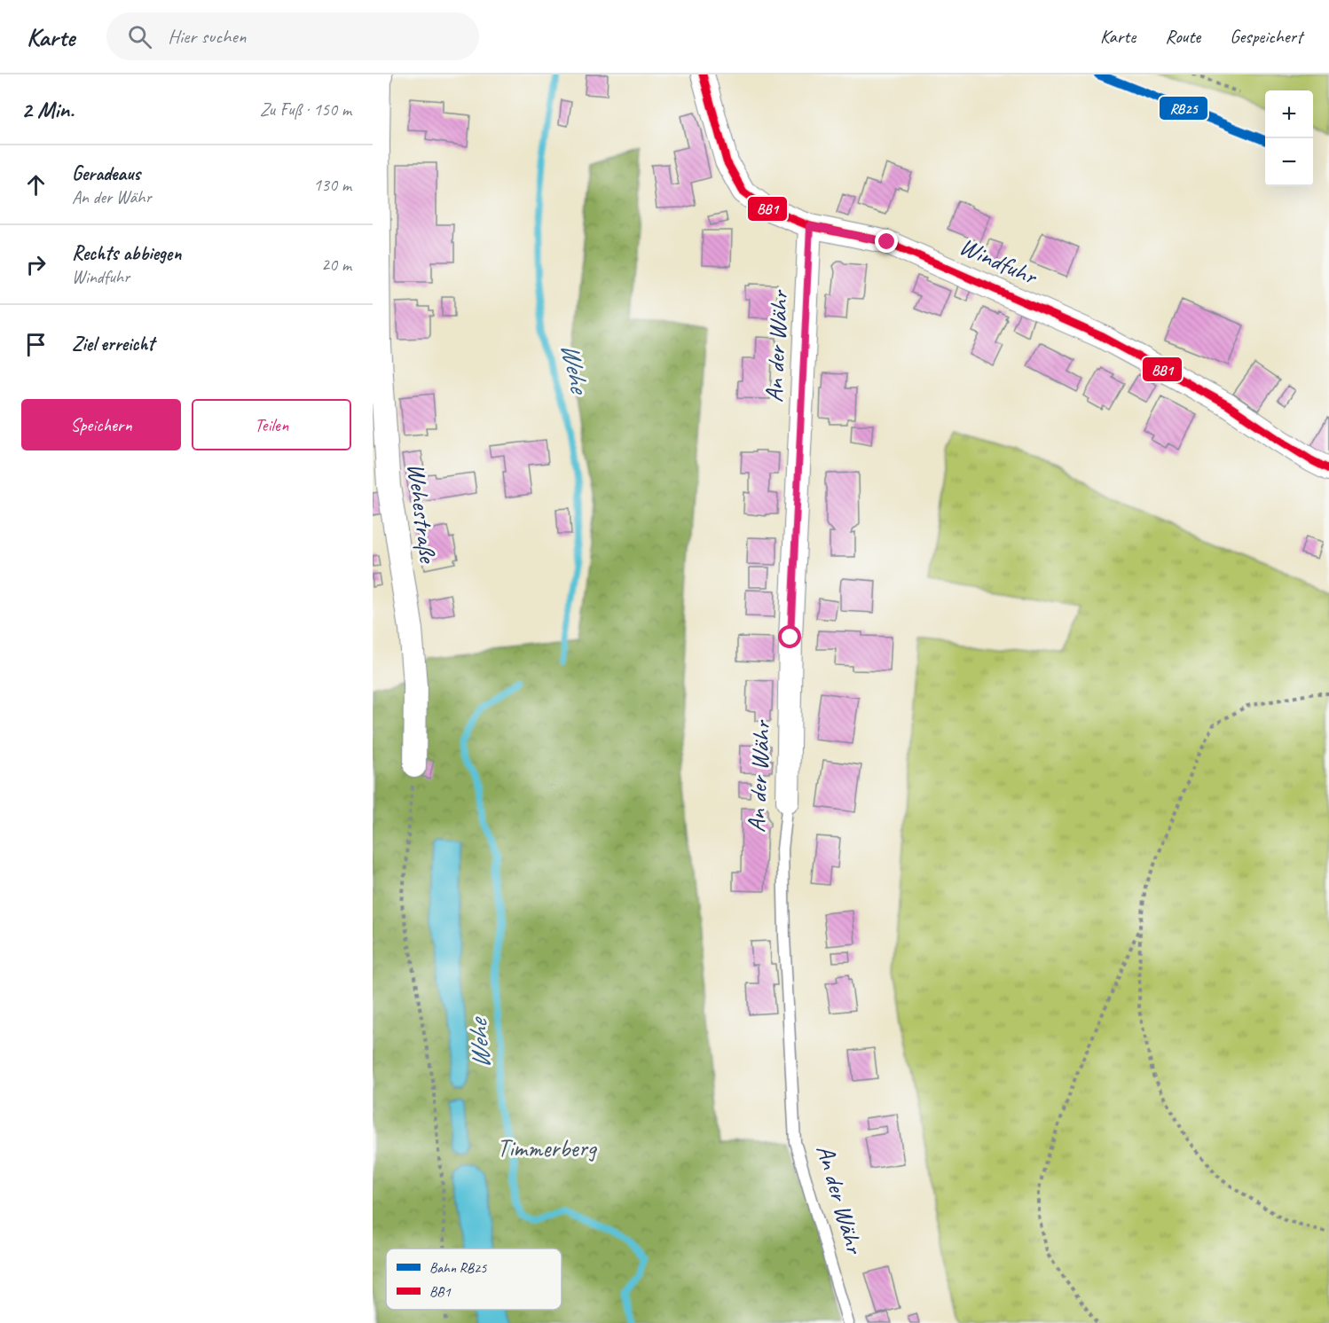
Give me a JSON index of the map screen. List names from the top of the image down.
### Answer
{
  "streets": {
    "street": ["Windfuhr", "An der Währ", "Wehestraße"]
  },
  "crossings": [
    ["Windfuhr", "An der Währ"]
  ],
  "water": ["Wehe"],
  "parks": ["Timmerberg"],
  "lines": ["rail line RB25", "transit line BB1"],
  "legend": ["Bahn RB25", "BB1"],
  "page": {
    "header": "Karte",
    "search": "Hier suchen",
    "nav": ["Karte", "Route", "Gespeichert"],
    "heading": ["2 Min.", "Zu Fuß · 150 m"],
    "map_buttons": ["+", "−"],
    "list": [
      ["Geradeaus", "An der Währ", "130 m"],
      ["Rechts abbiegen", "Windfuhr", "20 m"],
      "Ziel erreicht"
    ],
    "buttons": ["Speichern", "Teilen"]
  }
}
